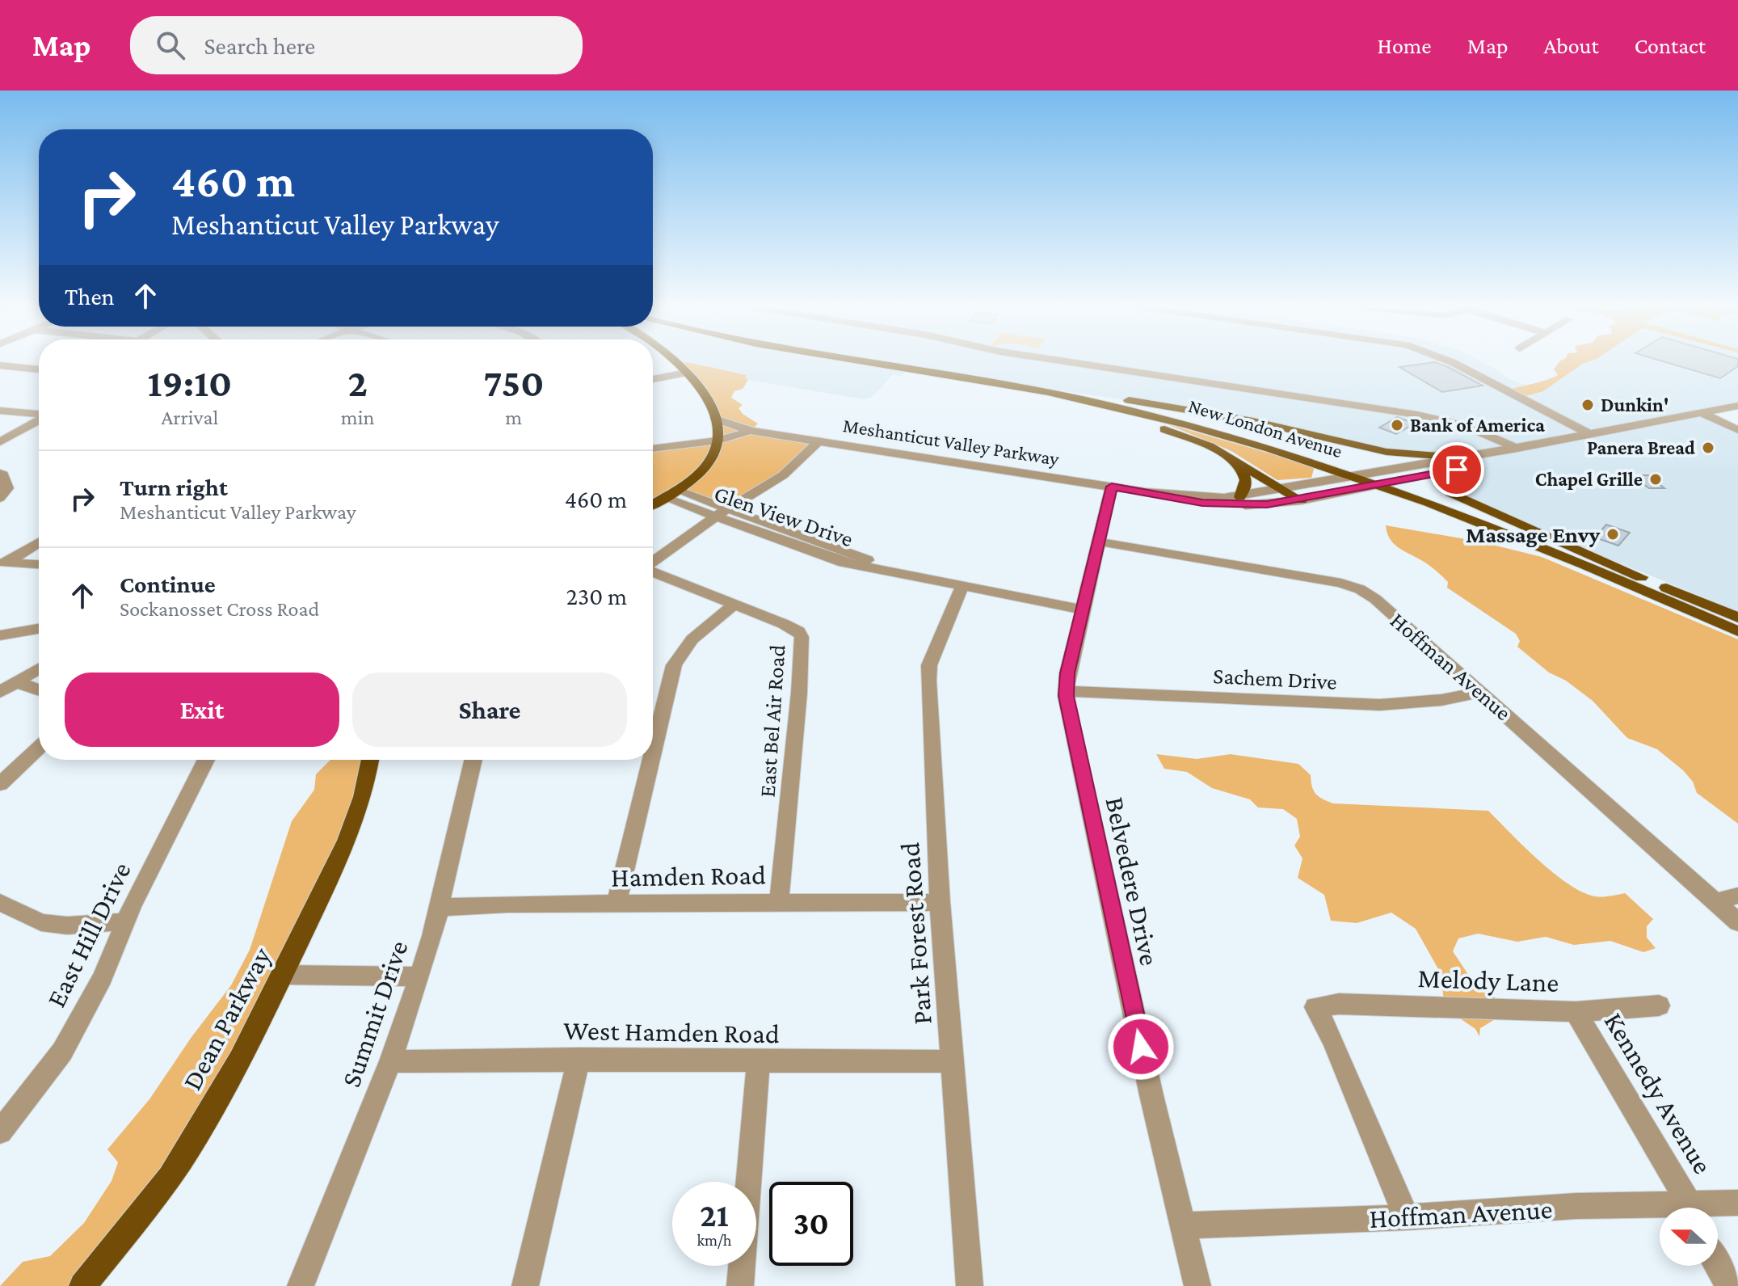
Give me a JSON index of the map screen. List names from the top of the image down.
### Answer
{
  "streets": {
    "main road": ["New London Avenue", "Dean Parkway"],
    "street": [
      "Meshanticut Valley Parkway",
      "Glen View Drive",
      "Hoffman Avenue",
      "Sachem Drive",
      "East Bel Air Road",
      "Hamden Road",
      "Belvedere Drive",
      "Park Forest Road",
      "East Hill Drive",
      "Melody Lane",
      "Summit Drive",
      "West Hamden Road",
      "Kennedy Avenue"
    ]
  },
  "crossings": [
    ["New London Avenue", "Meshanticut Valley Parkway"],
    ["Meshanticut Valley Parkway", "Belvedere Drive"],
    ["Glen View Drive", "Belvedere Drive"],
    ["Glen View Drive", "Park Forest Road"],
    ["Hoffman Avenue", "Sachem Drive"],
    ["Hoffman Avenue", "Belvedere Drive"],
    ["Hoffman Avenue", "Melody Lane"],
    ["Sachem Drive", "Belvedere Drive"],
    ["East Bel Air Road", "Hamden Road"],
    ["Hamden Road", "Park Forest Road"],
    ["Hamden Road", "Summit Drive"],
    ["Park Forest Road", "West Hamden Road"],
    ["Melody Lane", "Kennedy Avenue"],
    ["Summit Drive", "West Hamden Road"]
  ],
  "places": [
    "Dunkin'",
    "Bank of America",
    "Panera Bread",
    "Chapel Grille",
    "Massage Envy"
  ],
  "north": "left",
  "page": {
    "header": "Map",
    "search": "Search here",
    "nav": [
      "Home",
      "Map",
      "About",
      "Contact"
    ],
    "turn": ["460 m", "Meshanticut Valley Parkway"],
    "then": "Then",
    "eta": [
      "19:10",
      "Arrival",
      "2",
      "min",
      "750",
      "m"
    ],
    "list": [
      {
        "name": "Turn right",
        "note": "Meshanticut Valley Parkway",
        "value": "460 m"
      },
      {
        "name": "Continue",
        "note": "Sockanosset Cross Road",
        "value": "230 m"
      }
    ],
    "buttons": ["Exit", "Share"],
    "speed": "21 km/h",
    "limit": "30"
  }
}
